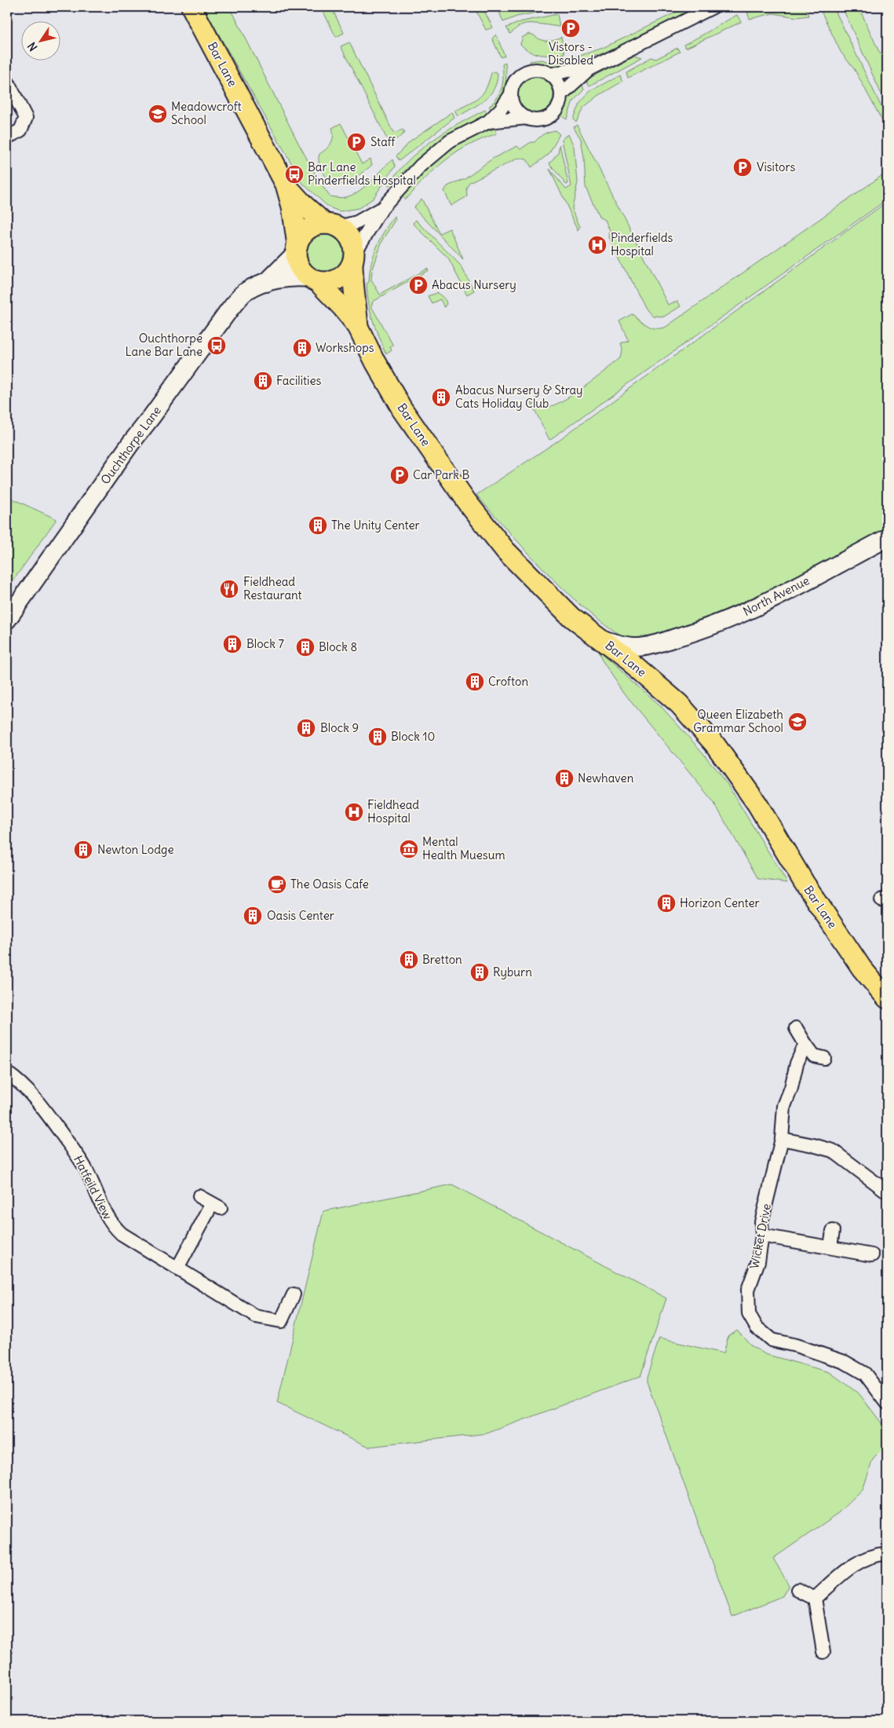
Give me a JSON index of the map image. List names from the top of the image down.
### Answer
{
  "streets": {
    "main road": ["Bar Lane"],
    "street": [
      "Ouchthorpe Lane",
      "North Avenue",
      "Hatfeild View",
      "Wicket Drive"
    ]
  },
  "crossings": [
    ["Bar Lane", "Ouchthorpe Lane"],
    ["Bar Lane", "North Avenue"]
  ],
  "places": {
    "parking": [
      "Vistors - Disabled",
      "Staff",
      "Visitors",
      "Abacus Nursery",
      "Car Park B"
    ],
    "school or university": ["Meadowcroft School", "Queen Elizabeth Grammar School"],
    "bus stop": ["Bar Lane Pinderfields Hospital", "Ouchthorpe Lane Bar Lane"],
    "hospital": ["Pinderfields Hospital", "Fieldhead Hospital"],
    "building": [
      "Workshops",
      "Facilities",
      "Abacus Nursery & Stray Cats Holiday Club",
      "The Unity Center",
      "Block 7",
      "Block 8",
      "Crofton",
      "Block 9",
      "Block 10",
      "Newhaven",
      "Newton Lodge",
      "Horizon Center",
      "Oasis Center",
      "Bretton",
      "Ryburn"
    ],
    "restaurant": ["Fieldhead Restaurant"],
    "museum": ["Mental Health Muesum"],
    "cafe": ["The Oasis Cafe"]
  },
  "north": "bottom left"
}
